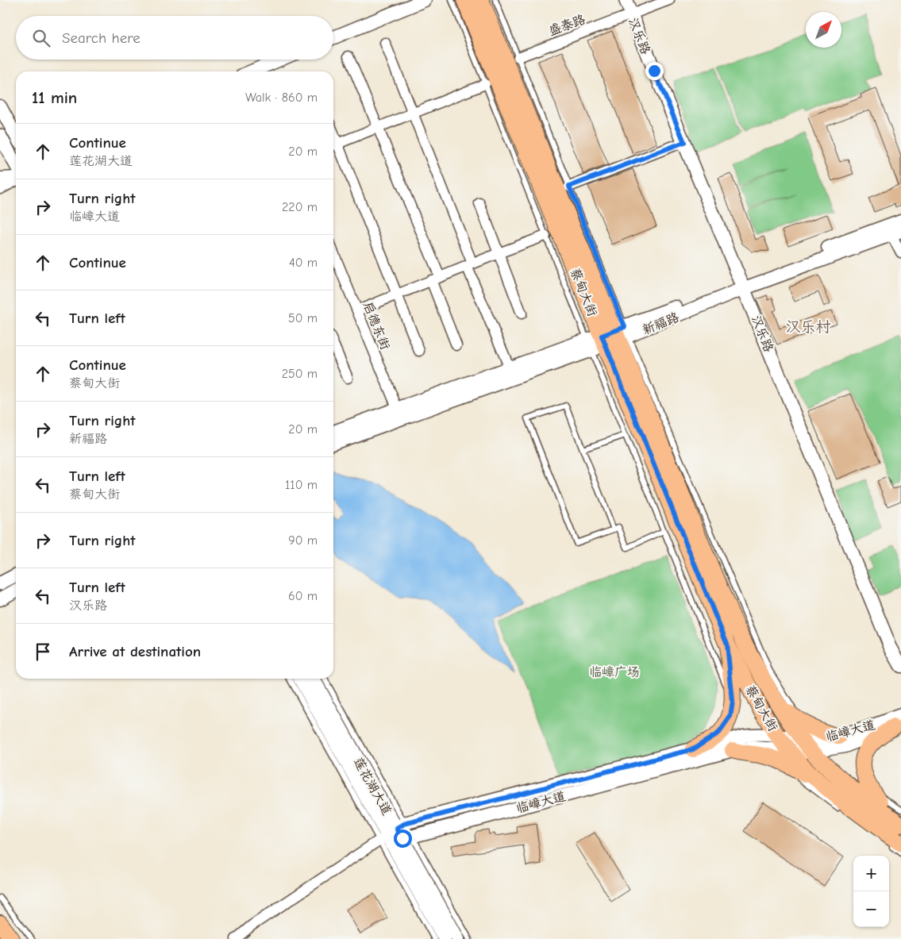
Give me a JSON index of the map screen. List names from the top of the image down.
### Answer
{
  "streets": {
    "main road": ["蔡甸大街"],
    "street": [
      "盛泰路",
      "汉乐路",
      "新福路",
      "启德东街",
      "临嶂大道",
      "莲花湖大道"
    ]
  },
  "crossings": [
    ["盛泰路", "汉乐路"],
    ["盛泰路", "蔡甸大街"],
    ["汉乐路", "新福路"],
    ["蔡甸大街", "新福路"],
    ["蔡甸大街", "临嶂大道"],
    ["新福路", "启德东街"],
    ["临嶂大道", "莲花湖大道"]
  ],
  "districts": ["汉乐村"],
  "parks": ["临嶂广场"],
  "north": "top right",
  "page": {
    "search": "Search here",
    "heading": ["11 min", "Walk · 860 m"],
    "list": [
      ["Continue", "莲花湖大道", "20 m"],
      ["Turn right", "临嶂大道", "220 m"],
      ["Continue", "40 m"],
      ["Turn left", "50 m"],
      ["Continue", "蔡甸大街", "250 m"],
      ["Turn right", "新福路", "20 m"],
      ["Turn left", "蔡甸大街", "110 m"],
      ["Turn right", "90 m"],
      ["Turn left", "汉乐路", "60 m"],
      "Arrive at destination"
    ],
    "map_buttons": ["+", "−"]
  }
}
